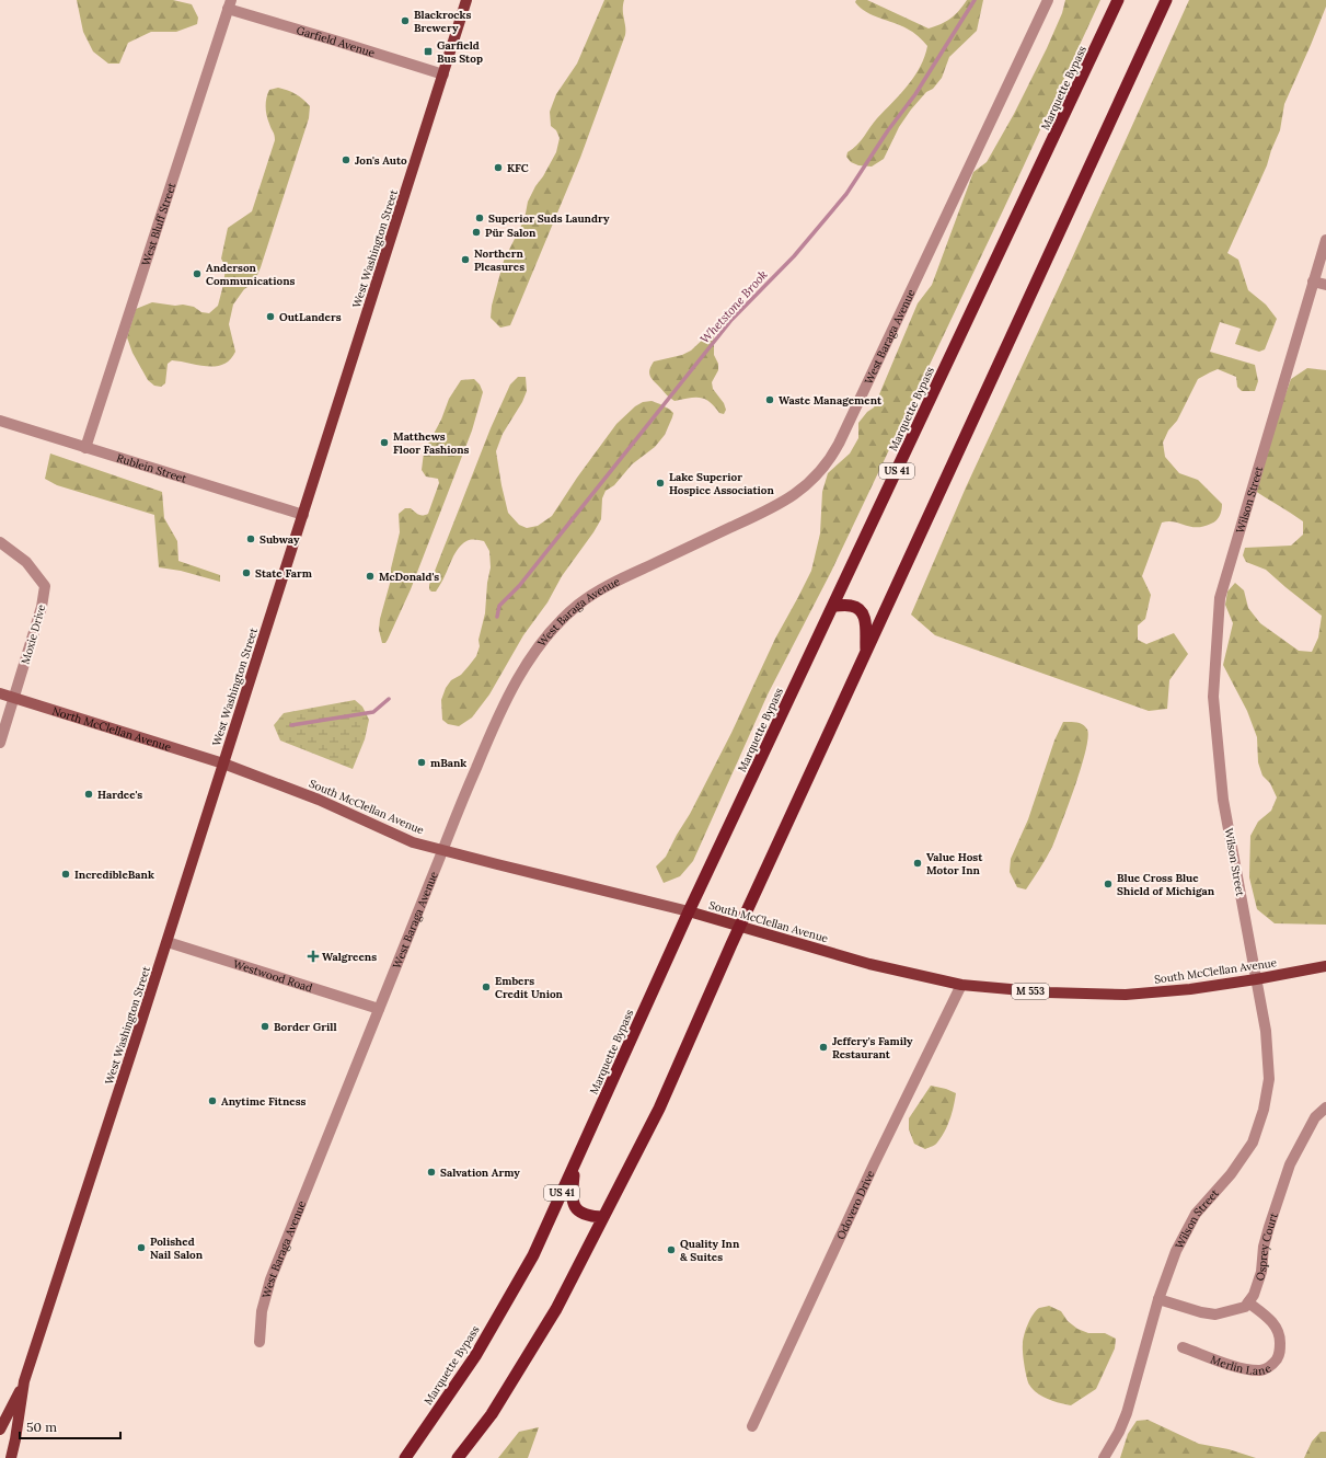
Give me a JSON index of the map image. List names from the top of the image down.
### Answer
{
  "streets": {
    "highway": ["Marquette Bypass", "US 41"],
    "main road": [
      "West Washington Street",
      "North McClellan Avenue",
      "South McClellan Avenue",
      "M 553"
    ],
    "street": [
      "Garfield Avenue",
      "West Bluff Street",
      "West Baraga Avenue",
      "Rublein Street",
      "Wilson Street",
      "Moxie Drive",
      "Westwood Road",
      "Odovero Drive",
      "Osprey Court",
      "Merlin Lane"
    ]
  },
  "crossings": [
    ["Garfield Avenue", "West Bluff Street"],
    ["Garfield Avenue", "West Washington Street"],
    ["Marquette Bypass", "South McClellan Avenue"],
    ["West Bluff Street", "Rublein Street"],
    ["West Washington Street", "Rublein Street"],
    ["West Washington Street", "North McClellan Avenue"],
    ["West Washington Street", "South McClellan Avenue"],
    ["West Washington Street", "Westwood Road"],
    ["West Baraga Avenue", "South McClellan Avenue"],
    ["West Baraga Avenue", "Westwood Road"],
    ["Wilson Street", "South McClellan Avenue"],
    ["Moxie Drive", "North McClellan Avenue"],
    ["North McClellan Avenue", "South McClellan Avenue"],
    ["South McClellan Avenue", "Odovero Drive"],
    ["Osprey Court", "Merlin Lane"]
  ],
  "water": ["Whetstone Brook"],
  "places": {
    "other": [
      "Blackrocks Brewery",
      "Jon's Auto",
      "KFC",
      "Superior Suds Laundry",
      "Pür Salon",
      "Northern Pleasures",
      "Anderson Communications",
      "OutLanders",
      "Waste Management",
      "Matthews Floor Fashions",
      "Lake Superior Hospice Association",
      "Subway",
      "State Farm",
      "McDonald's",
      "mBank",
      "Hardee's",
      "Value Host Motor Inn",
      "IncredibleBank",
      "Blue Cross Blue Shield of Michigan",
      "Embers Credit Union",
      "Border Grill",
      "Jeffery's Family Restaurant",
      "Anytime Fitness",
      "Salvation Army",
      "Polished Nail Salon",
      "Quality Inn & Suites"
    ],
    "transit": ["Garfield Bus Stop"],
    "health": ["Walgreens"]
  },
  "scale_bar": "50 m"
}
